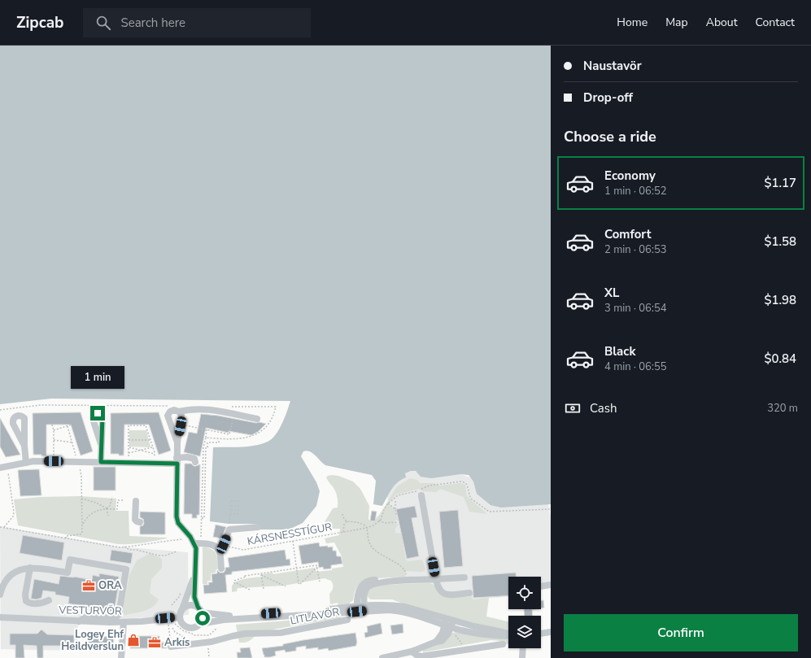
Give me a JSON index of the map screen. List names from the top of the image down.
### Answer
{
  "streets": {
    "street": ["VESTURVÖR", "LITLAVÖR"],
    "path": ["KÁRSNESSTÍGUR"]
  },
  "places": {
    "office": ["ORA", "Arkís"],
    "shop": ["Logey Ehf Heildverslun"]
  },
  "page": {
    "header": "Zipcab",
    "search": "Search here",
    "nav": [
      "Home",
      "Map",
      "About",
      "Contact"
    ],
    "banner": ["Naustavör", "Drop-off"],
    "heading": "Choose a ride",
    "list": [
      {
        "name": "Economy",
        "note": "1 min · 06:52",
        "value": "$1.17"
      },
      {
        "name": "Comfort",
        "note": "2 min · 06:53",
        "value": "$1.58"
      },
      {
        "name": "XL",
        "note": "3 min · 06:54",
        "value": "$1.98"
      },
      {
        "name": "Black",
        "note": "4 min · 06:55",
        "value": "$0.84"
      }
    ],
    "bubble": "1 min",
    "pay": ["Cash", "320 m"],
    "buttons": "Confirm"
  }
}
